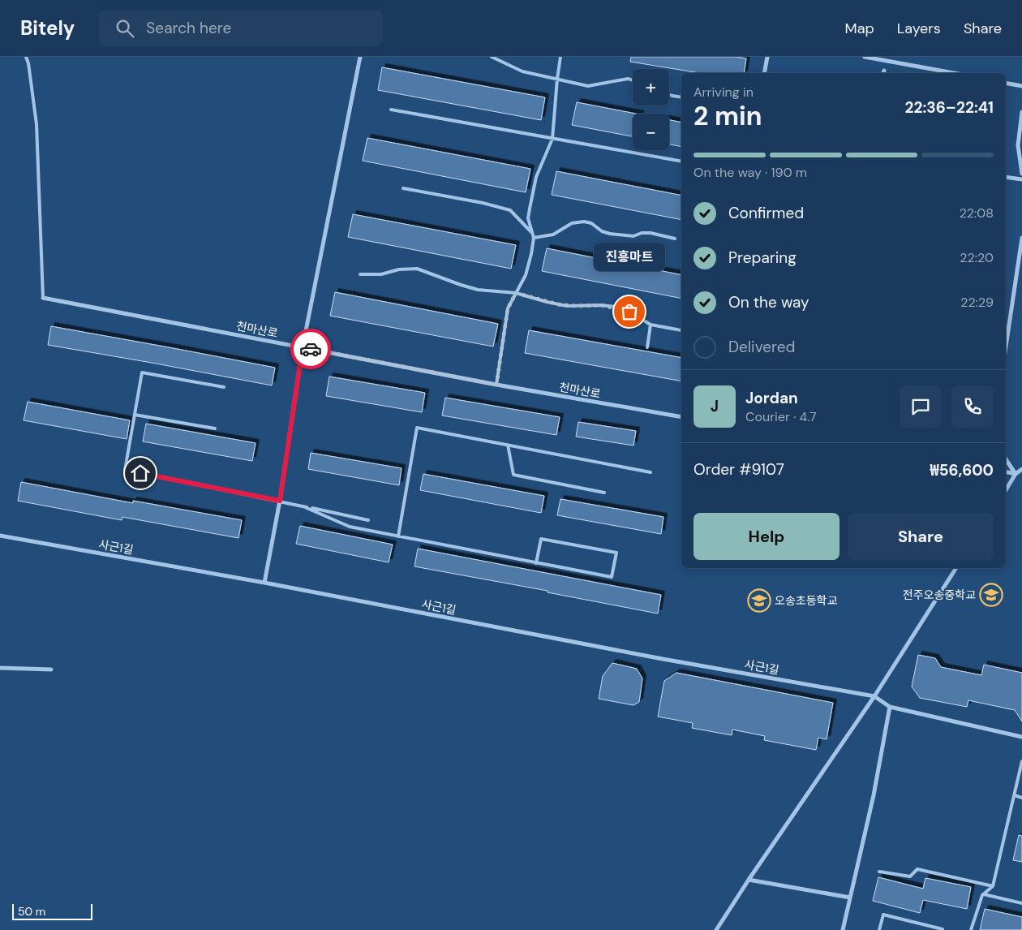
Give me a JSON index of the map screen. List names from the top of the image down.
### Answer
{
  "streets": {
    "street": ["천마산로", "사근1길"]
  },
  "places": {
    "other": ["진흥마트"],
    "school or university": ["전주오송중학교", "오송초등학교"]
  },
  "scale_bar": "50 m",
  "page": {
    "header": "Bitely",
    "search": "Search here",
    "nav": ["Map", "Layers", "Share"],
    "map_buttons": ["+", "−"],
    "heading": ["2 min", "Arriving in", "22:36–22:41"],
    "panel": [
      "Jordan",
      "Courier · 4.7",
      "Order #9107",
      "₩56,600"
    ],
    "bar": "On the way · 190 m",
    "list": [
      ["Confirmed", "22:08"],
      ["Preparing", "22:20"],
      ["On the way", "22:29"],
      "Delivered"
    ],
    "bubble": "진흥마트",
    "round": "J",
    "buttons": ["Help", "Share"],
    "scale": "50 m"
  }
}
